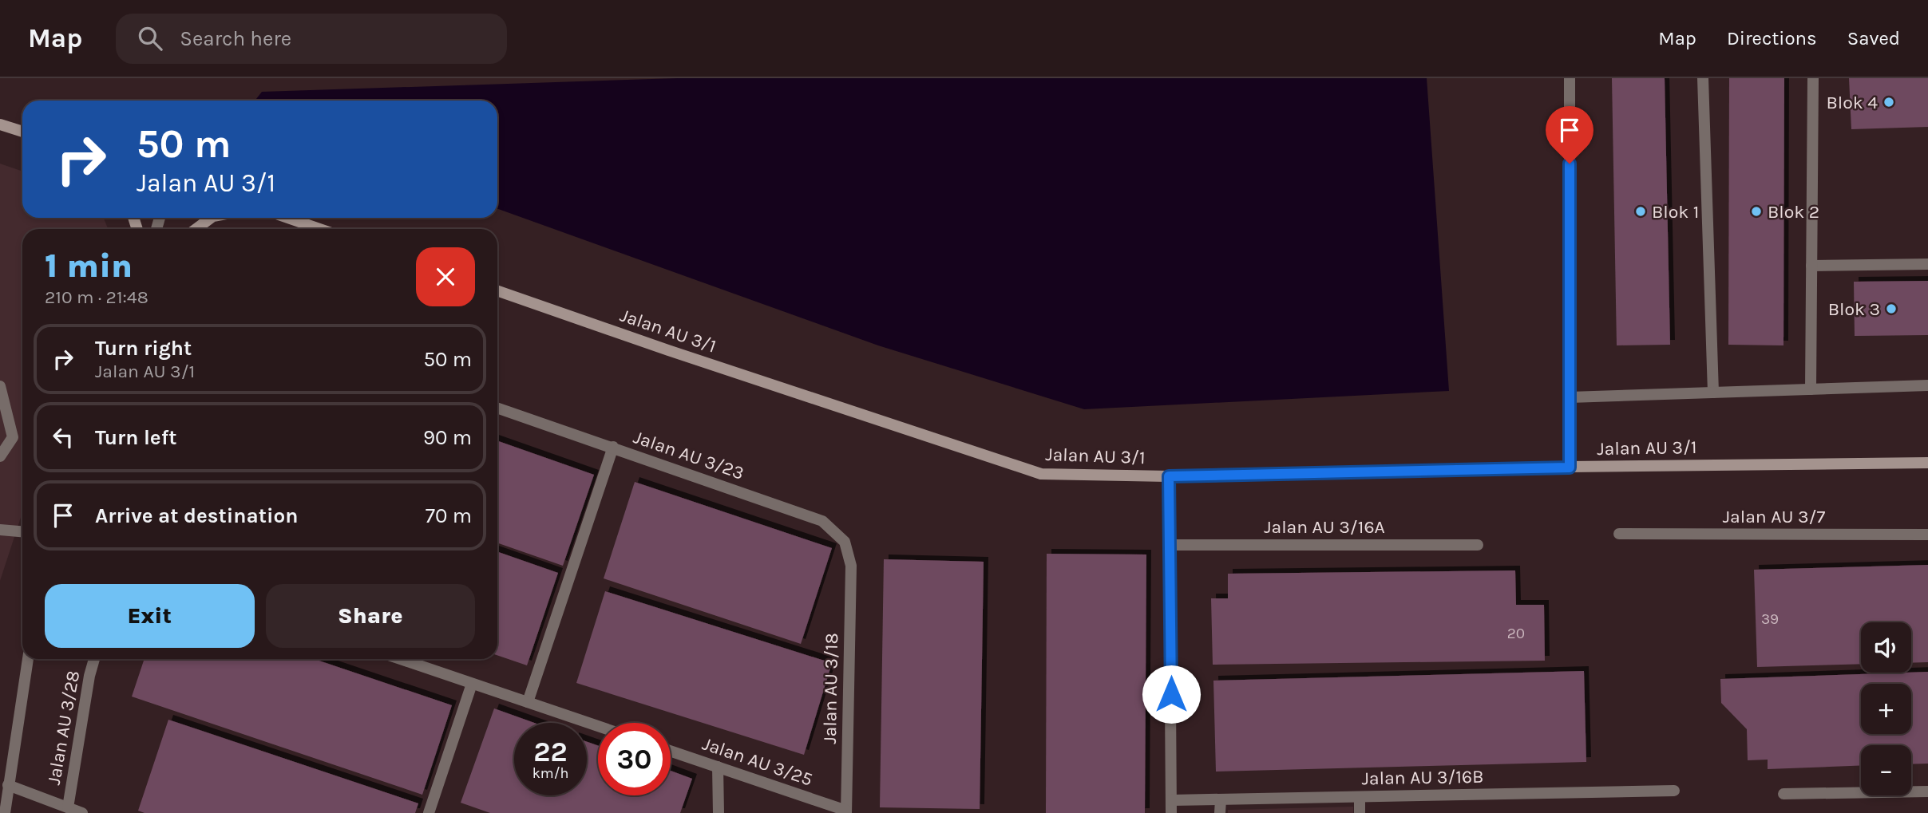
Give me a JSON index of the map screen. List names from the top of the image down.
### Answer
{
  "streets": {
    "main road": ["Jalan AU 3/1"],
    "street": [
      "Jalan AU 3/23",
      "Jalan AU 3/7",
      "Jalan AU 3/16A",
      "Jalan AU 3/18",
      "Jalan AU 3/28",
      "Jalan AU 3/25",
      "Jalan AU 3/16B"
    ]
  },
  "crossings": [
    ["Jalan AU 3/23", "Jalan AU 3/18"],
    ["Jalan AU 3/18", "Jalan AU 3/25"]
  ],
  "places": [
    "Blok 4",
    "Blok 1",
    "Blok 2",
    "Blok 3"
  ],
  "house_numbers": ["39", "20"],
  "page": {
    "header": "Map",
    "search": "Search here",
    "nav": ["Map", "Directions", "Saved"],
    "turn": ["50 m", "Jalan AU 3/1"],
    "heading": ["1 min", "210 m · 21:48"],
    "list": [
      {
        "name": "Turn right",
        "note": "Jalan AU 3/1",
        "value": "50 m"
      },
      {
        "name": "Turn left",
        "value": "90 m"
      },
      {
        "name": "Arrive at destination",
        "value": "70 m"
      }
    ],
    "buttons": ["Exit", "Share"],
    "map_buttons": ["+", "−"],
    "speed": "22 km/h",
    "limit": "30"
  }
}
